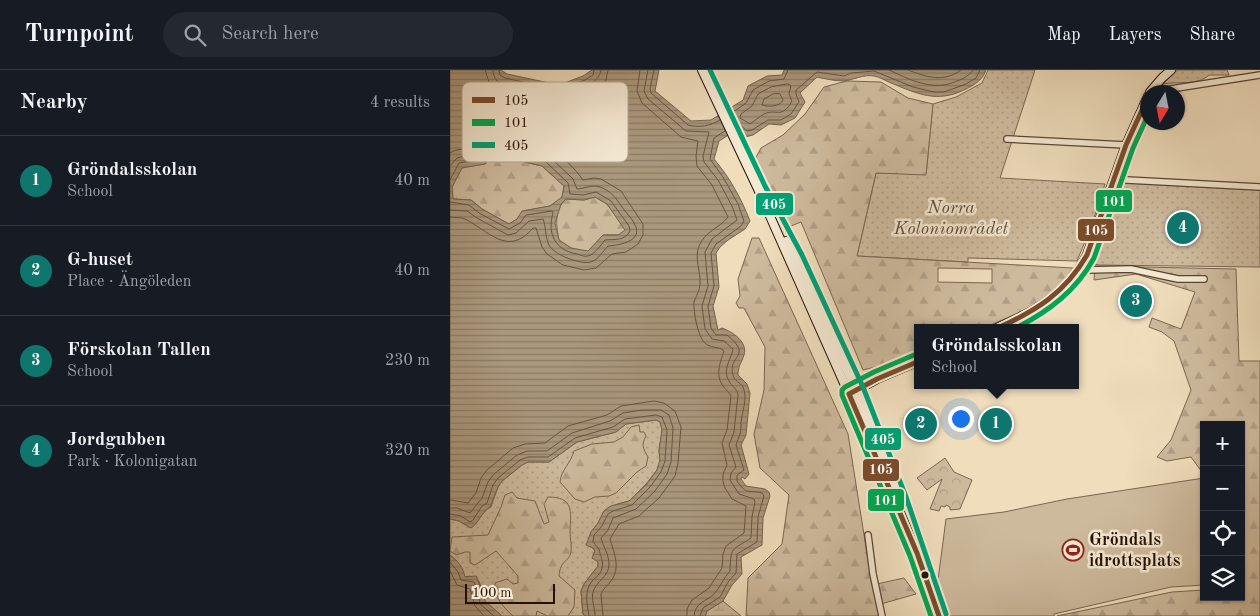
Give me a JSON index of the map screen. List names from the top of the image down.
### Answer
{
  "parks": ["Norra Koloniområdet"],
  "places": {
    "sports": ["Gröndals idrottsplats"]
  },
  "lines": ["transit line 405", "transit line 105", "transit line 101"],
  "legend": ["105", "101", "405"],
  "scale_bar": "100 m",
  "north": "bottom",
  "page": {
    "header": "Turnpoint",
    "search": "Search here",
    "nav": ["Map", "Layers", "Share"],
    "heading": ["Nearby", "4 results"],
    "list": [
      {
        "mark": "1",
        "name": "Gröndalsskolan",
        "note": "School",
        "value": "40 m"
      },
      {
        "mark": "2",
        "name": "G-huset",
        "note": "Place · Ängöleden",
        "value": "40 m"
      },
      {
        "mark": "3",
        "name": "Förskolan Tallen",
        "note": "School",
        "value": "230 m"
      },
      {
        "mark": "4",
        "name": "Jordgubben",
        "note": "Park · Kolonigatan",
        "value": "320 m"
      }
    ],
    "pins": [
      "4",
      "3",
      "1",
      "2"
    ],
    "popup": ["Gröndalsskolan", "School"],
    "map_buttons": ["+", "−"],
    "scale": "100 m"
  }
}
